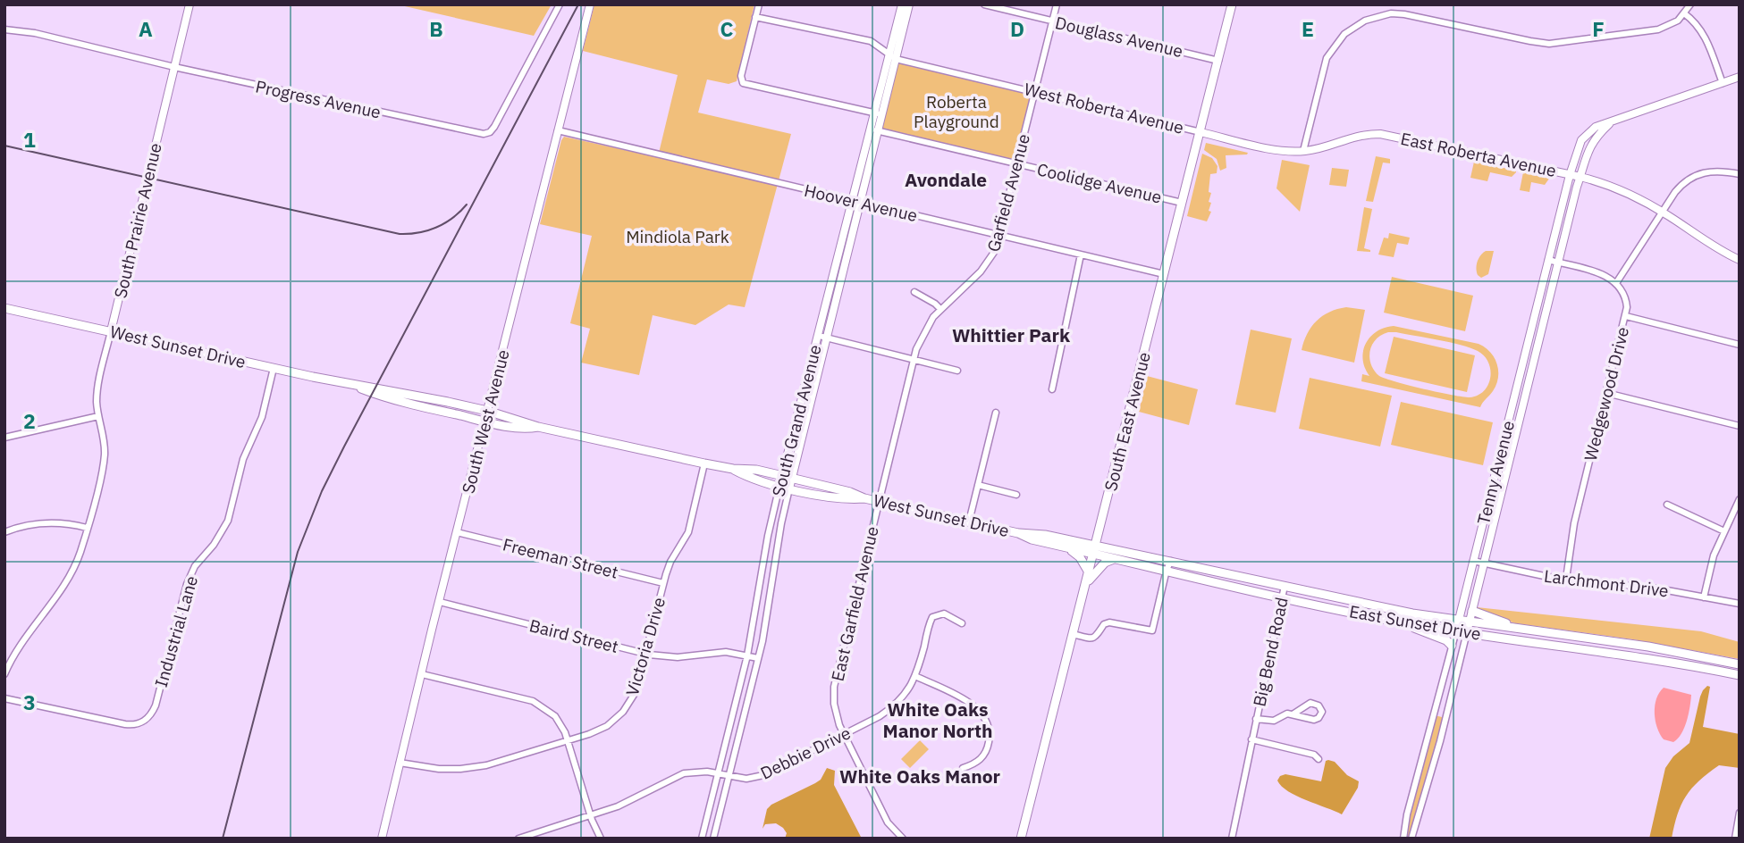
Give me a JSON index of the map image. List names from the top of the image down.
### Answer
{
  "streets": {
    "main road": ["West Sunset Drive", "South East Avenue", "East Sunset Drive"],
    "street": [
      "Douglass Avenue",
      "Progress Avenue",
      "West Roberta Avenue",
      "East Roberta Avenue",
      "Coolidge Avenue",
      "Garfield Avenue",
      "Hoover Avenue",
      "South Prairie Avenue",
      "Wedgewood Drive",
      "South Grand Avenue",
      "South West Avenue",
      "Tenny Avenue",
      "Freeman Street",
      "Larchmont Drive",
      "East Garfield Avenue",
      "Industrial Lane",
      "Baird Street",
      "Victoria Drive",
      "Big Bend Road",
      "Debbie Drive"
    ]
  },
  "crossings": [
    ["Douglass Avenue", "Garfield Avenue"],
    ["Douglass Avenue", "South East Avenue"],
    ["Progress Avenue", "South Prairie Avenue"],
    ["West Roberta Avenue", "East Roberta Avenue"],
    ["West Roberta Avenue", "Garfield Avenue"],
    ["West Roberta Avenue", "South Grand Avenue"],
    ["West Roberta Avenue", "South East Avenue"],
    ["East Roberta Avenue", "South East Avenue"],
    ["East Roberta Avenue", "Tenny Avenue"],
    ["Coolidge Avenue", "Garfield Avenue"],
    ["Coolidge Avenue", "South Grand Avenue"],
    ["Coolidge Avenue", "South East Avenue"],
    ["Garfield Avenue", "Hoover Avenue"],
    ["Garfield Avenue", "West Sunset Drive"],
    ["Garfield Avenue", "East Garfield Avenue"],
    ["Hoover Avenue", "South Grand Avenue"],
    ["Hoover Avenue", "South West Avenue"],
    ["Hoover Avenue", "South East Avenue"],
    ["South Prairie Avenue", "West Sunset Drive"],
    ["West Sunset Drive", "South Grand Avenue"],
    ["West Sunset Drive", "South West Avenue"],
    ["West Sunset Drive", "South East Avenue"],
    ["West Sunset Drive", "East Garfield Avenue"],
    ["West Sunset Drive", "East Sunset Drive"],
    ["West Sunset Drive", "Industrial Lane"],
    ["West Sunset Drive", "Victoria Drive"],
    ["Wedgewood Drive", "Larchmont Drive"],
    ["South Grand Avenue", "Baird Street"],
    ["South Grand Avenue", "Debbie Drive"],
    ["South West Avenue", "Freeman Street"],
    ["South West Avenue", "Baird Street"],
    ["South West Avenue", "Victoria Drive"],
    ["South East Avenue", "East Sunset Drive"],
    ["Tenny Avenue", "Larchmont Drive"],
    ["Tenny Avenue", "East Sunset Drive"],
    ["Freeman Street", "Victoria Drive"],
    ["East Garfield Avenue", "Debbie Drive"],
    ["East Sunset Drive", "Big Bend Road"],
    ["Baird Street", "Victoria Drive"]
  ],
  "districts": [
    "Avondale",
    "Whittier Park",
    "White Oaks Manor North",
    "White Oaks Manor"
  ],
  "parks": ["Roberta Playground", "Mindiola Park"],
  "grid": {
    "columns": [
      "A",
      "B",
      "C",
      "D",
      "E",
      "F"
    ],
    "rows": ["1", "2", "3"]
  }
}
